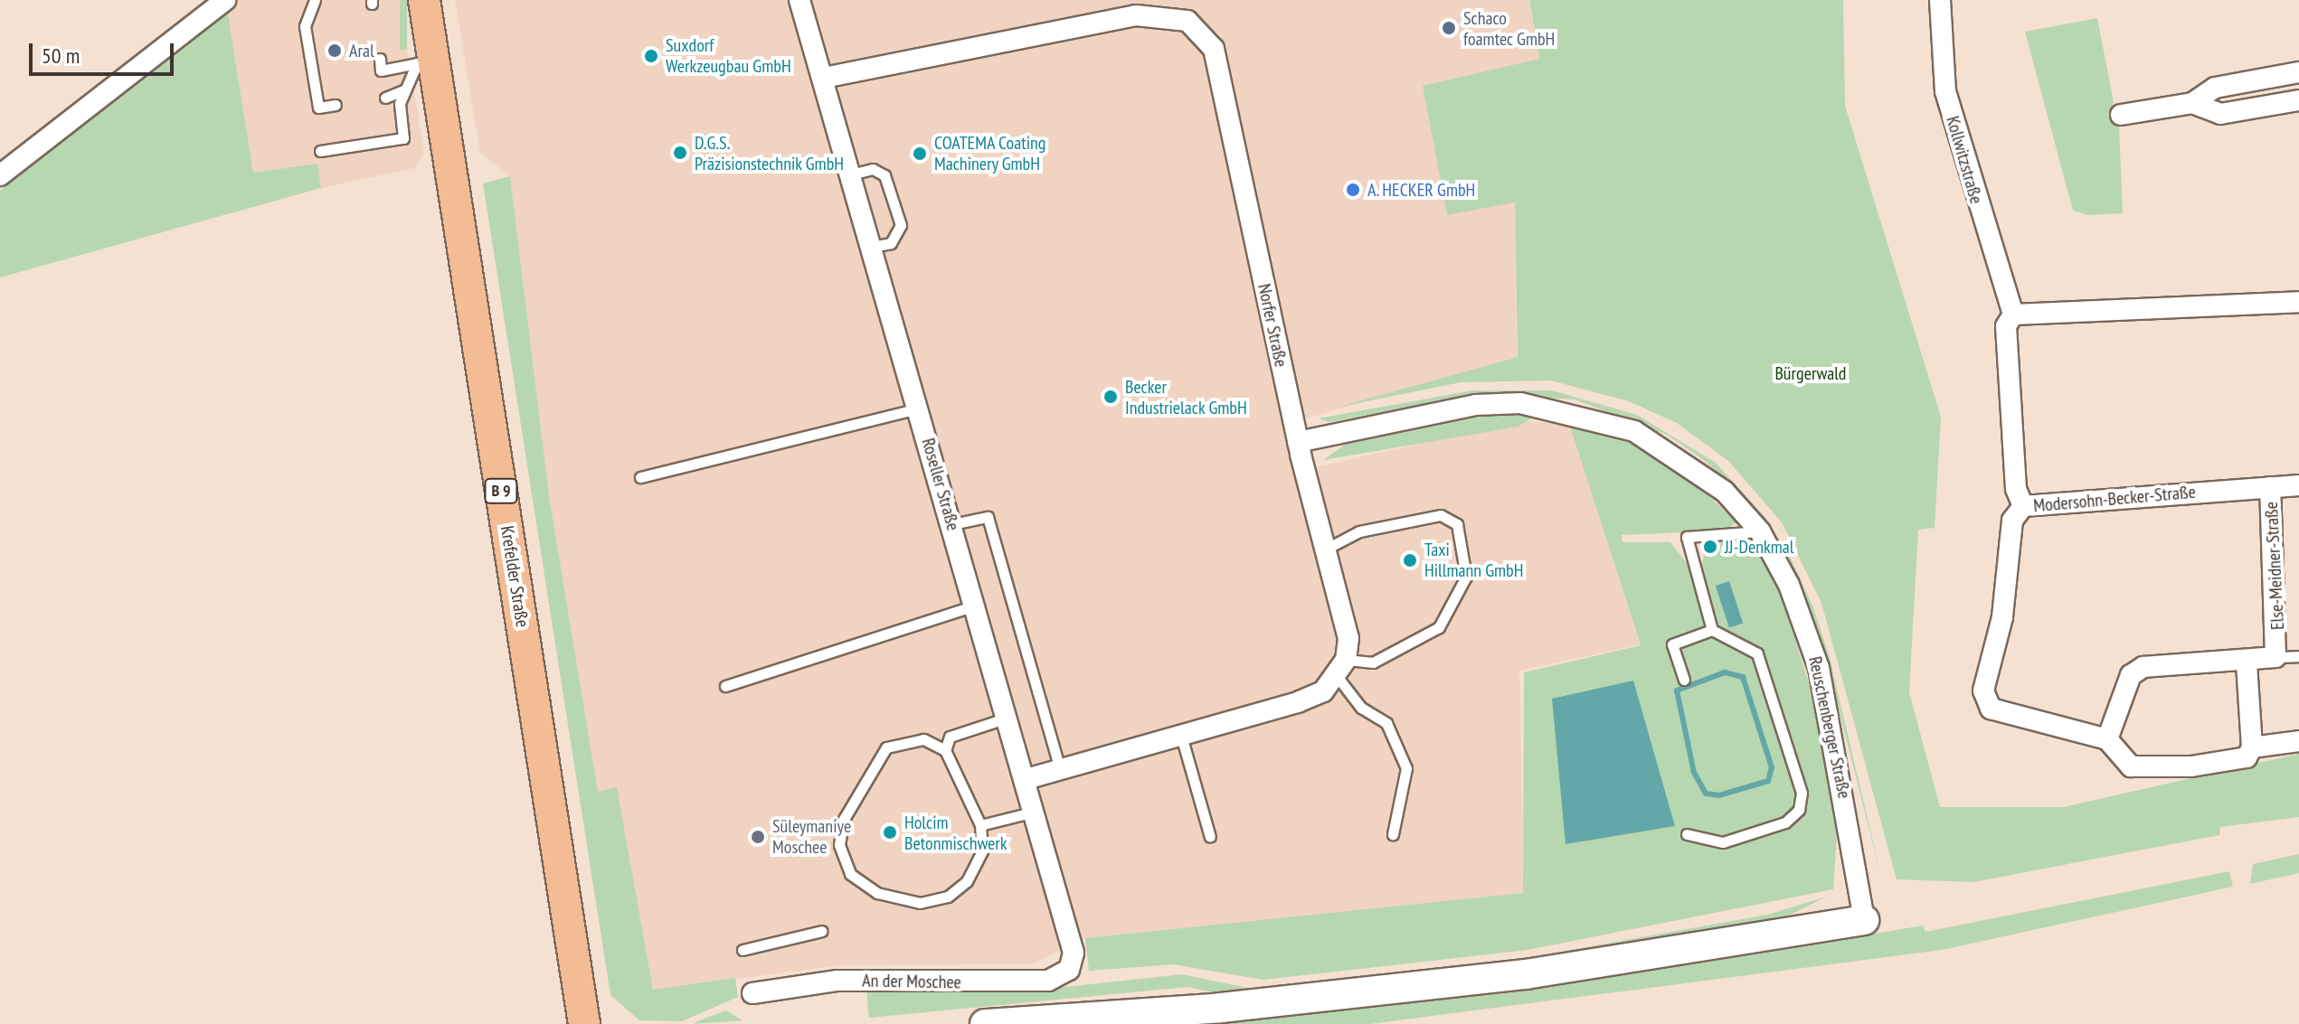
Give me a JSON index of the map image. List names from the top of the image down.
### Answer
{
  "streets": {
    "main road": ["B 9", "Krefelder Straße"],
    "street": [
      "Kollwitzstraße",
      "Norfer Straße",
      "Roseller Straße",
      "Modersohn-Becker-Straße",
      "Else-Meidner-Straße",
      "Reuschenberger Straße",
      "An der Moschee"
    ]
  },
  "crossings": [
    ["Kollwitzstraße", "Modersohn-Becker-Straße"],
    ["Norfer Straße", "Roseller Straße"],
    ["Norfer Straße", "Reuschenberger Straße"],
    ["Roseller Straße", "An der Moschee"],
    ["Modersohn-Becker-Straße", "Else-Meidner-Straße"]
  ],
  "parks": ["Bürgerwald"],
  "places": [
    "Schaco foamtec GmbH",
    "Aral",
    "Suxdorf Werkzeugbau GmbH",
    "D.G.S. Präzisionstechnik GmbH",
    "COATEMA Coating Machinery GmbH",
    "A. HECKER GmbH",
    "Becker Industrielack GmbH",
    "JJ-Denkmal",
    "Taxi Hillmann GmbH",
    "Holcim Betonmischwerk",
    "Süleymaniye Moschee"
  ],
  "scale_bar": "50 m"
}
